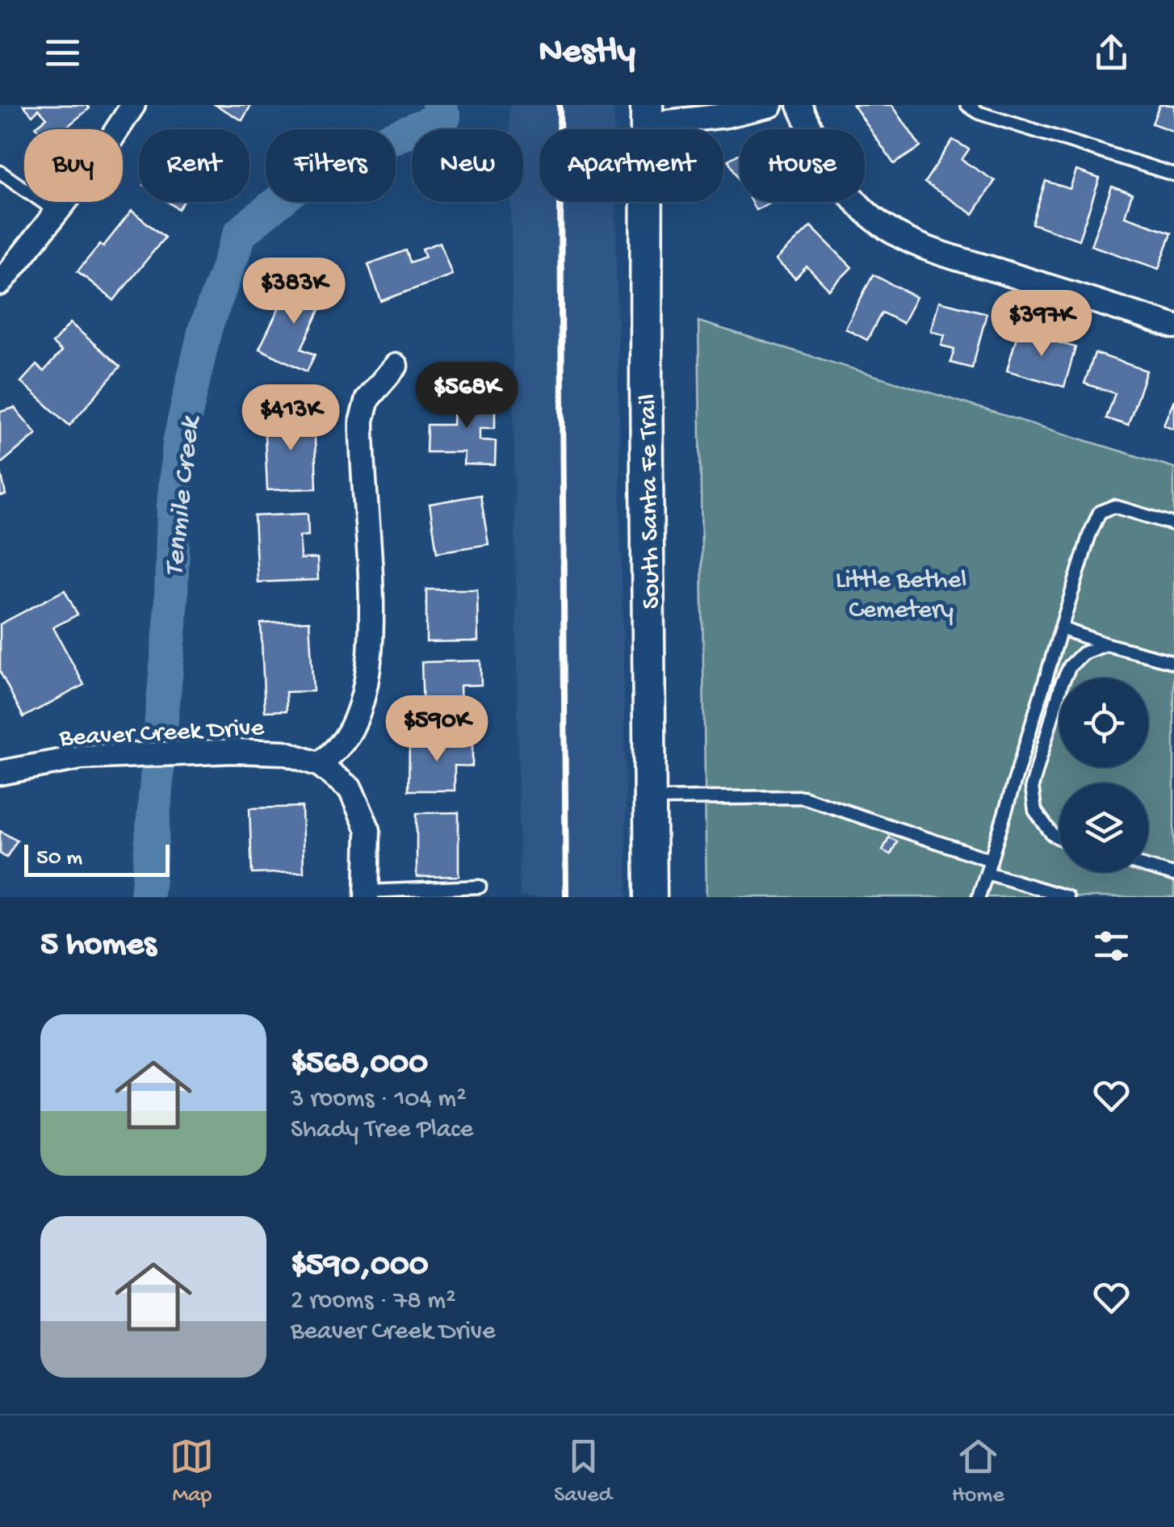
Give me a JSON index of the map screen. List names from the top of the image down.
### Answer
{
  "streets": {
    "street": ["South Santa Fe Trail", "Beaver Creek Drive"]
  },
  "water": ["Tenmile Creek"],
  "parks": ["Little Bethel Cemetery"],
  "scale_bar": "50 m",
  "page": {
    "header": "Nestly",
    "chip": [
      "Buy",
      "Rent",
      "Filters",
      "New",
      "Apartment",
      "House"
    ],
    "price": [
      "$383K",
      "$397K",
      "$568K",
      "$413K",
      "$590K"
    ],
    "scale": "50 m",
    "heading": "5 homes",
    "list": [
      {
        "name": "$568,000",
        "note": "3 rooms · 104 m² · Shady Tree Place"
      },
      {
        "name": "$590,000",
        "note": "2 rooms · 78 m² · Beaver Creek Drive"
      }
    ],
    "tabs": ["Map", "Saved", "Home"]
  }
}
